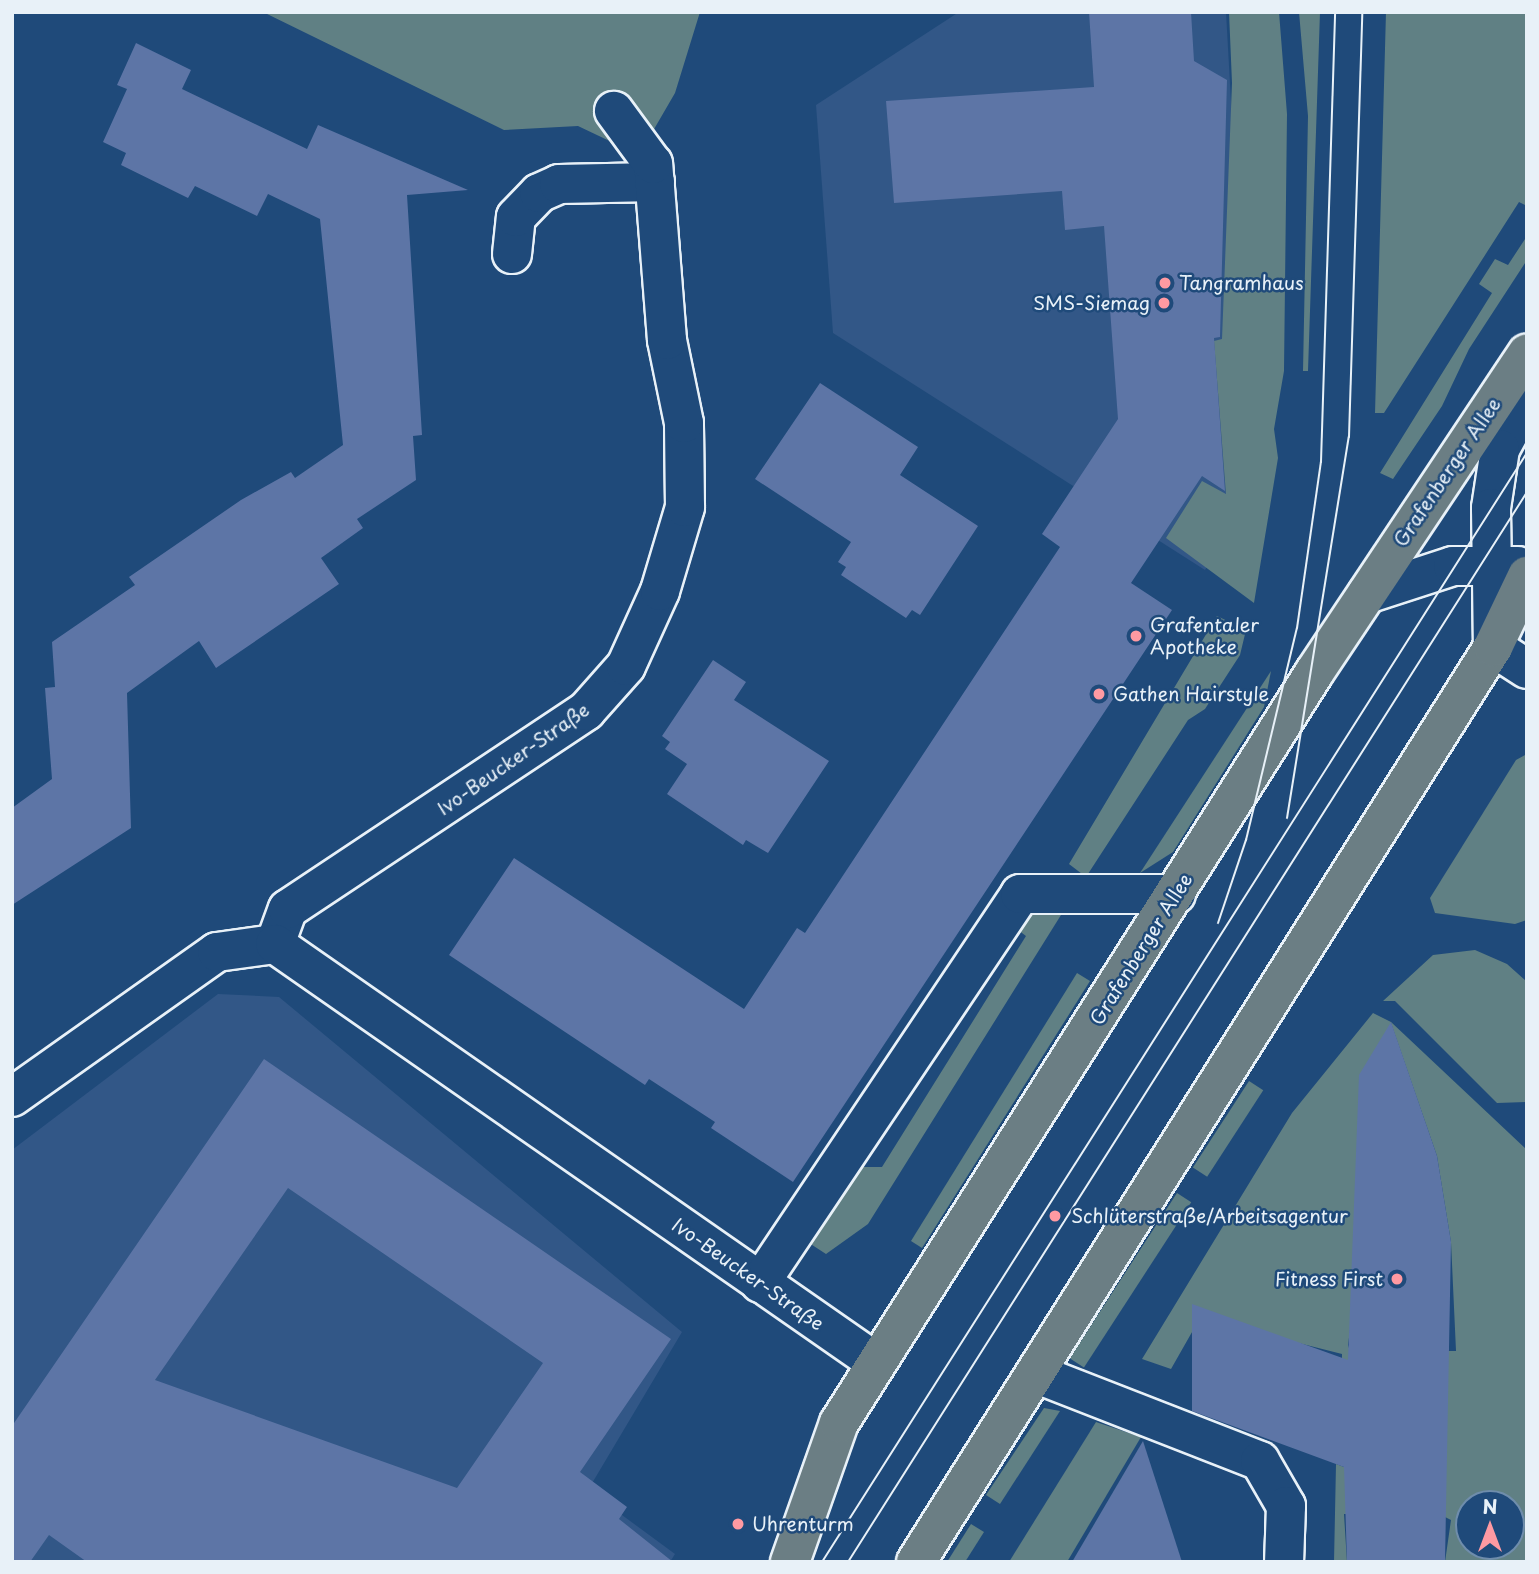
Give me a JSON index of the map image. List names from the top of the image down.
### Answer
{
  "streets": {
    "main road": ["Grafenberger Allee"],
    "street": ["Ivo-Beucker-Straße"]
  },
  "crossings": [
    ["Grafenberger Allee", "Ivo-Beucker-Straße"]
  ],
  "places": [
    "Tangramhaus",
    "SMS-Siemag",
    "Grafentaler Apotheke",
    "Gathen Hairstyle",
    "Schlüterstraße/Arbeitsagentur",
    "Fitness First",
    "Uhrenturm"
  ],
  "north": "top"
}
